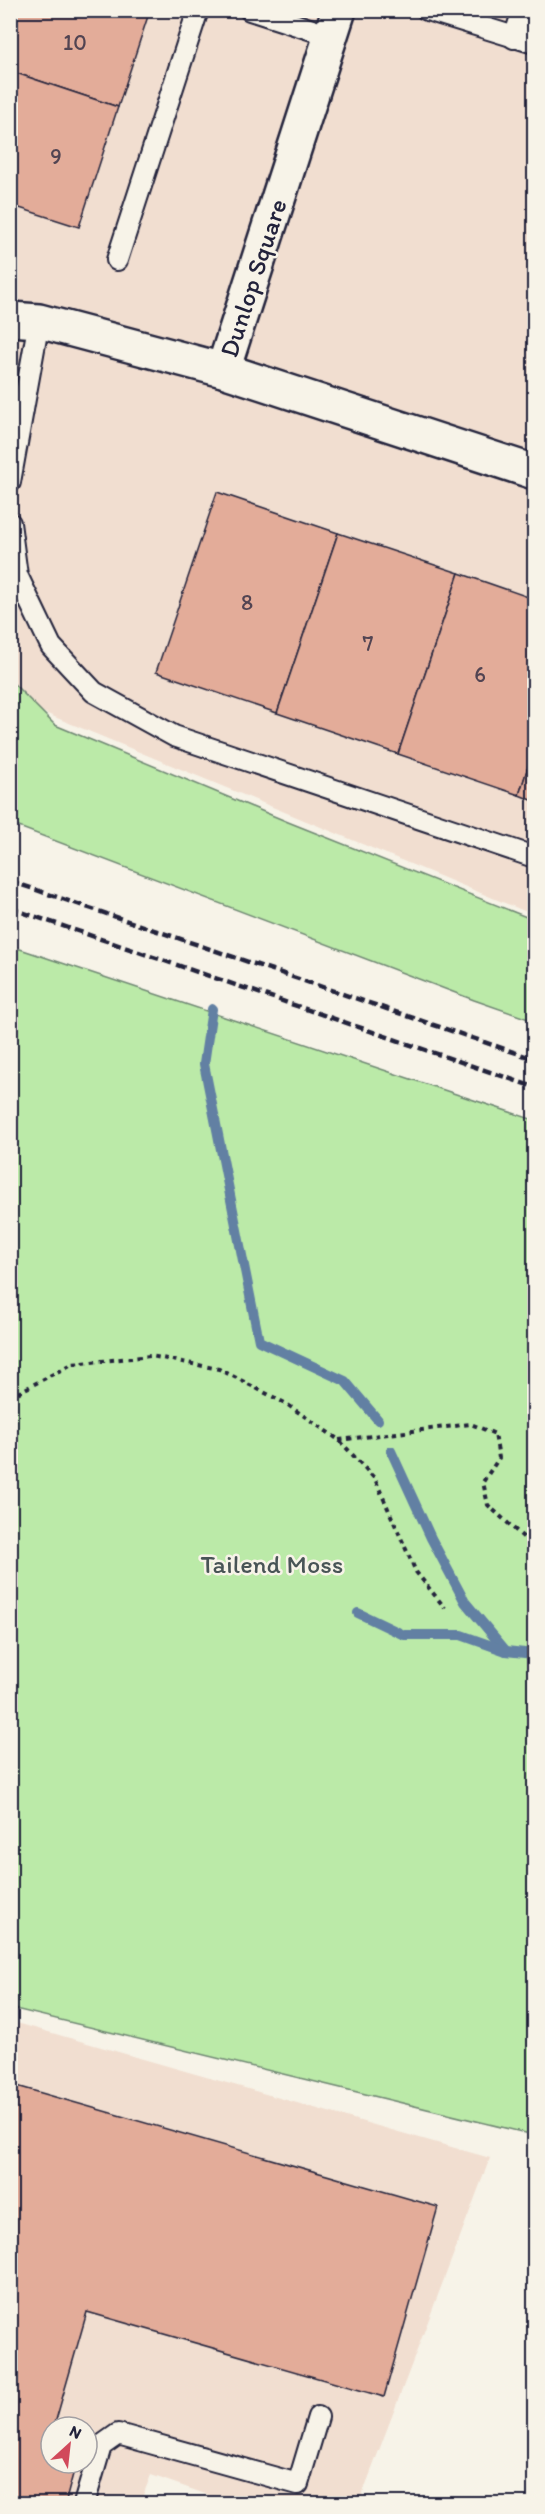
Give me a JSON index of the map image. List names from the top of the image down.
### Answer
{
  "streets": {
    "street": ["Dunlop Square"]
  },
  "parks": ["Tailend Moss"],
  "house_numbers": [
    "10",
    "9",
    "8",
    "7",
    "6"
  ],
  "north": "top right"
}
